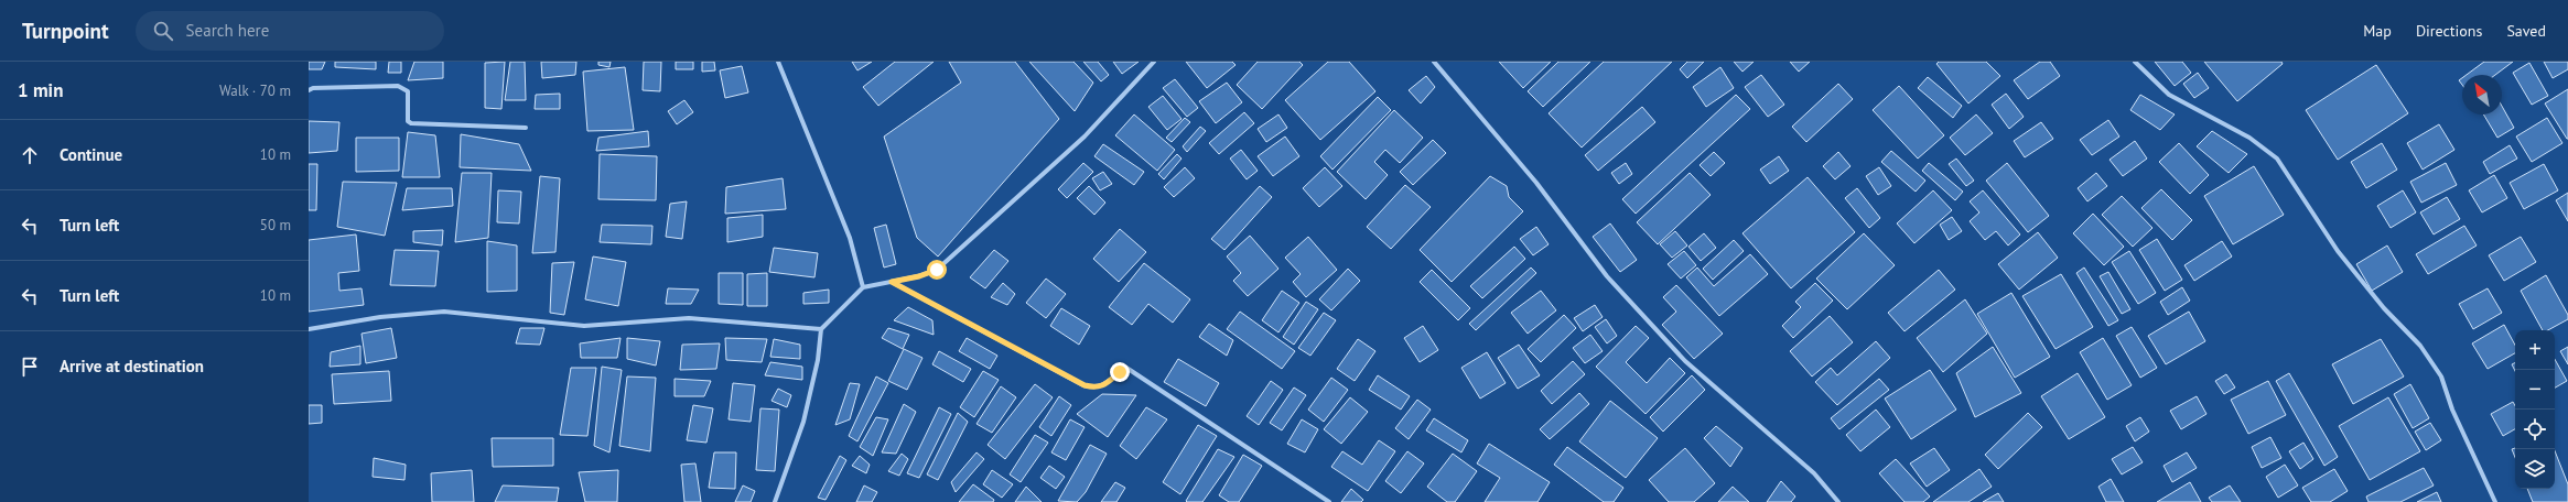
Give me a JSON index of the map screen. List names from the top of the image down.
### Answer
{
  "north": "top left",
  "page": {
    "header": "Turnpoint",
    "search": "Search here",
    "nav": ["Map", "Directions", "Saved"],
    "heading": ["1 min", "Walk · 70 m"],
    "list": [
      ["Continue", "10 m"],
      ["Turn left", "50 m"],
      ["Turn left", "10 m"],
      "Arrive at destination"
    ],
    "map_buttons": ["+", "−"]
  }
}
